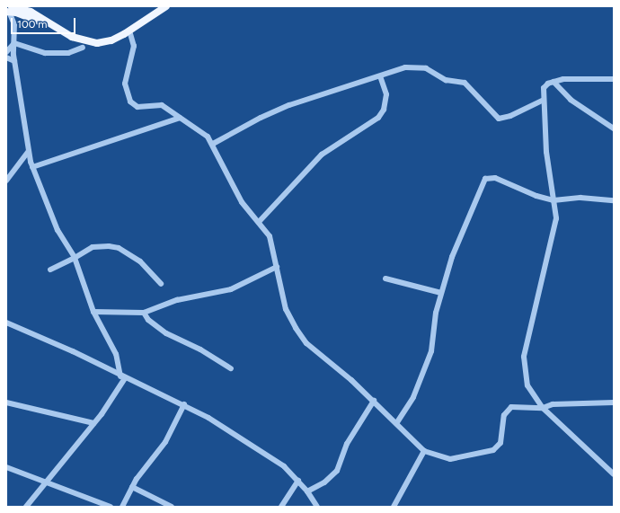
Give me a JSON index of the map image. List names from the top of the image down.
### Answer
{
  "scale_bar": "100 m"
}
